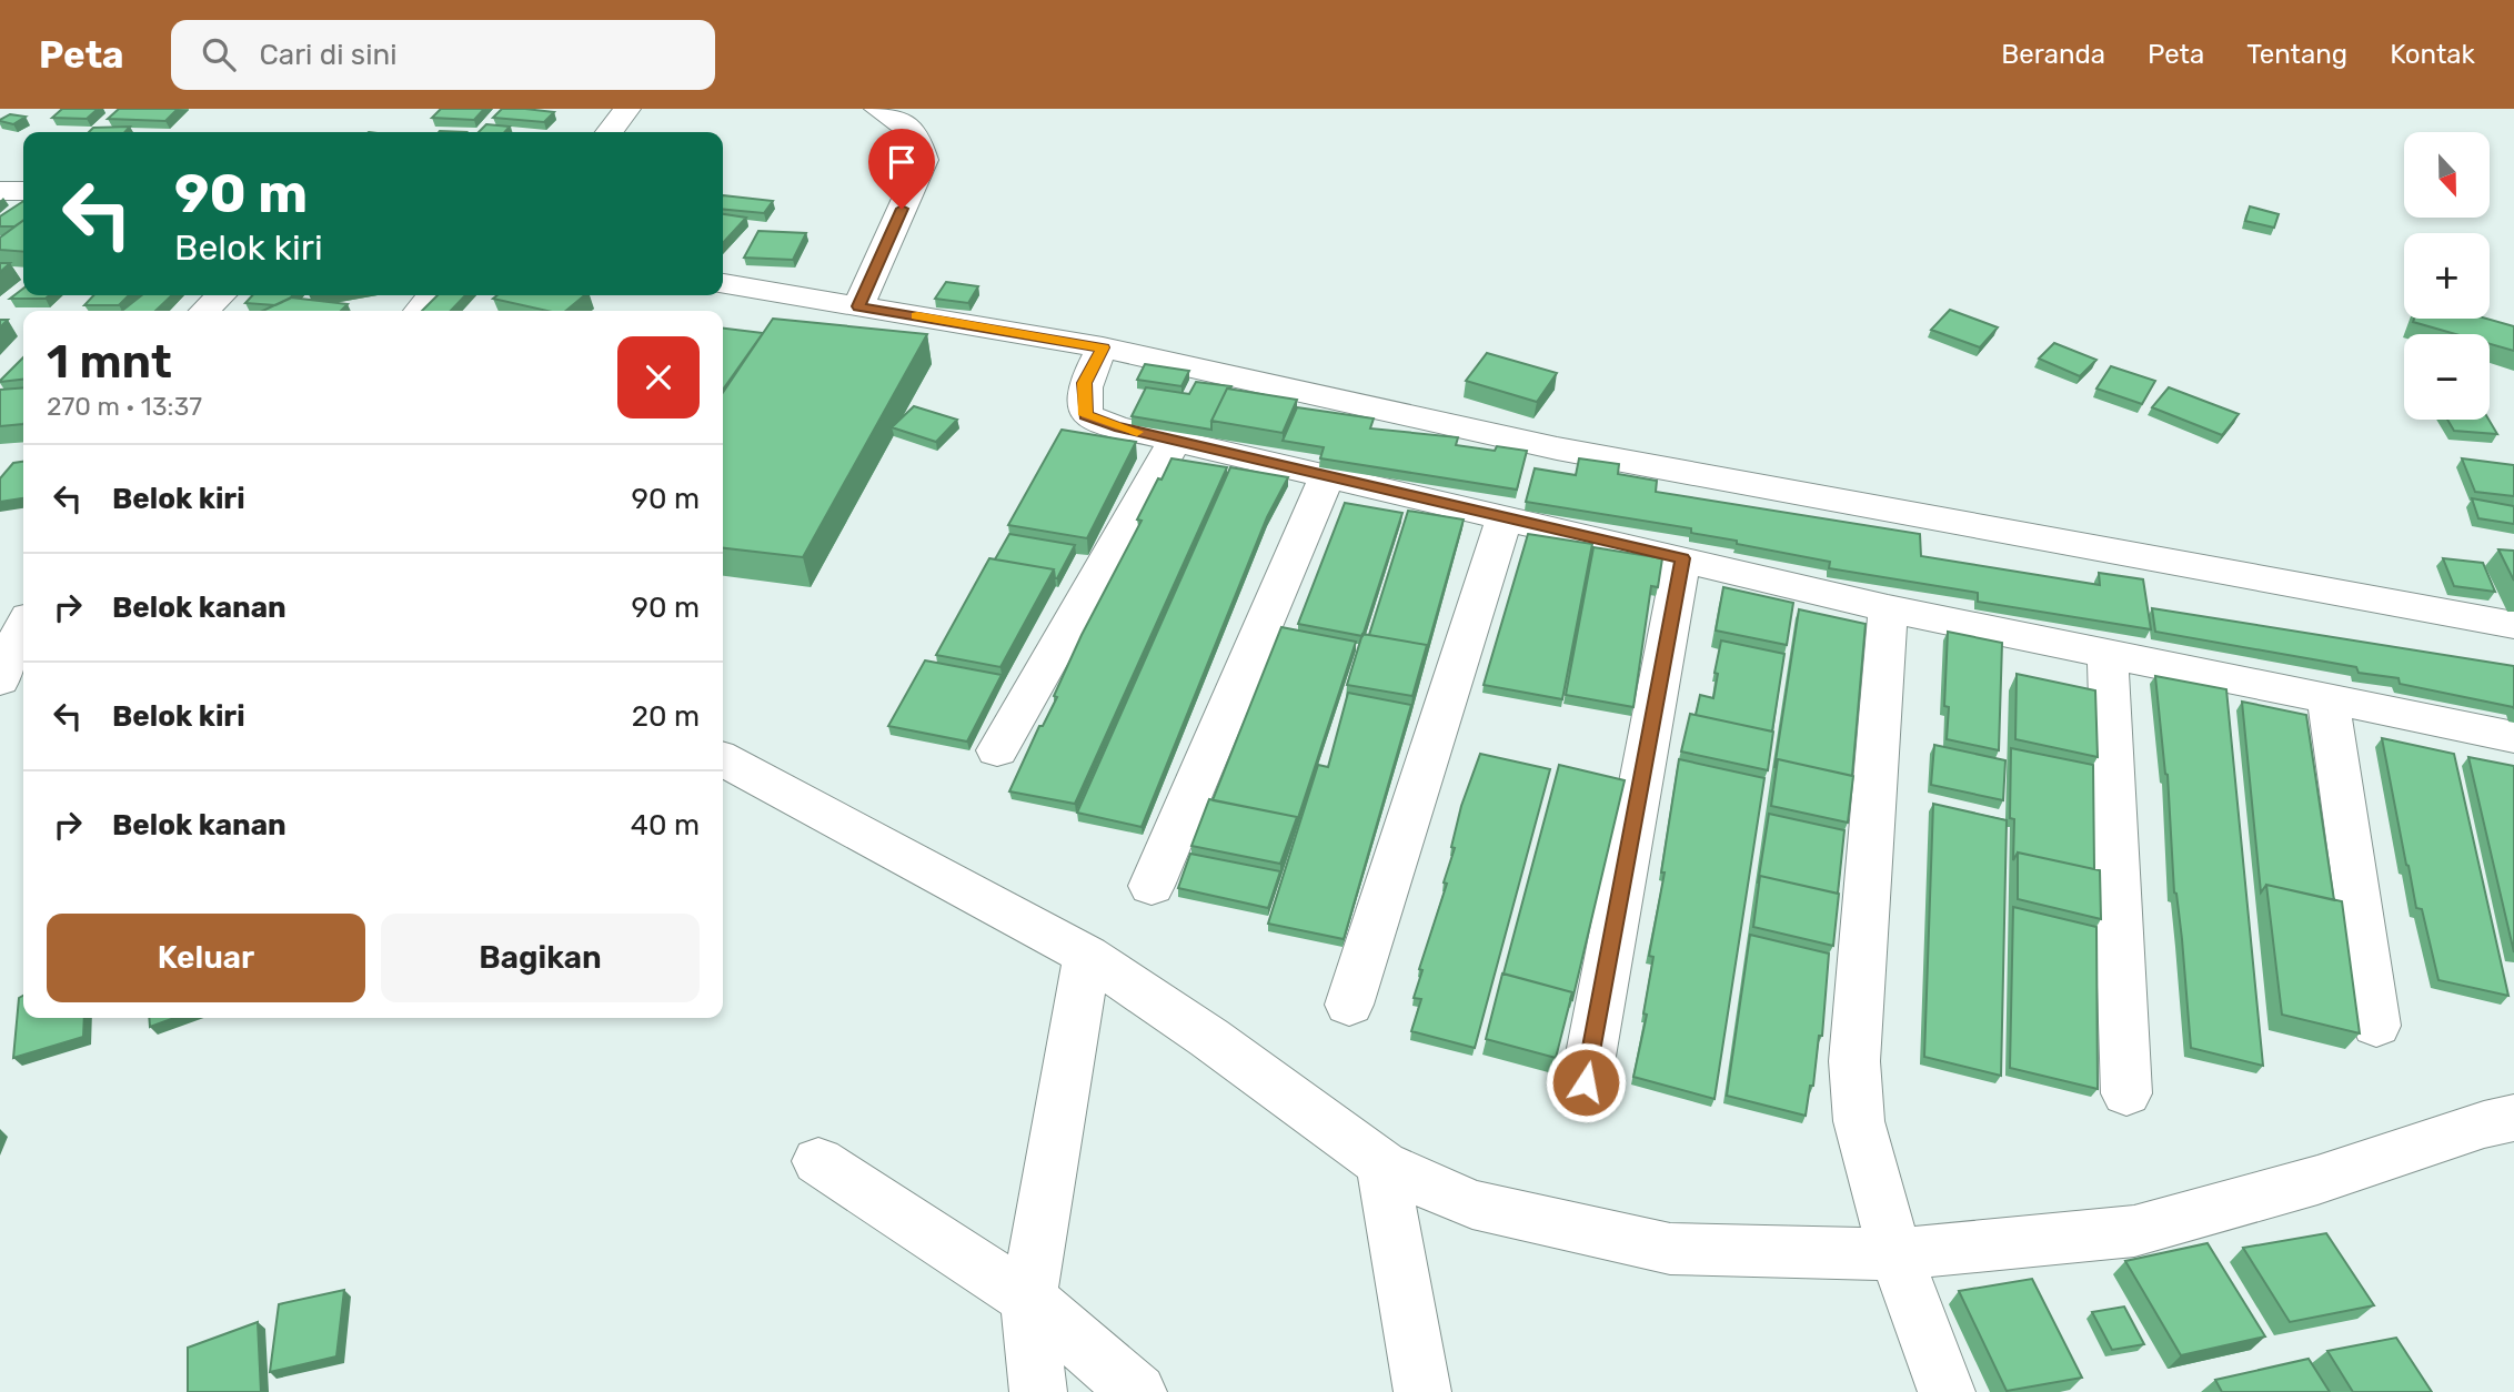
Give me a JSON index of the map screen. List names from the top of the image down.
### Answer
{
  "north": "bottom",
  "page": {
    "header": "Peta",
    "search": "Cari di sini",
    "nav": [
      "Beranda",
      "Peta",
      "Tentang",
      "Kontak"
    ],
    "map_buttons": ["+", "−"],
    "turn": ["90 m", "Belok kiri"],
    "heading": ["1 mnt", "270 m · 13:37"],
    "list": [
      {
        "name": "Belok kiri",
        "value": "90 m"
      },
      {
        "name": "Belok kanan",
        "value": "90 m"
      },
      {
        "name": "Belok kiri",
        "value": "20 m"
      },
      {
        "name": "Belok kanan",
        "value": "40 m"
      }
    ],
    "buttons": ["Keluar", "Bagikan"]
  }
}
